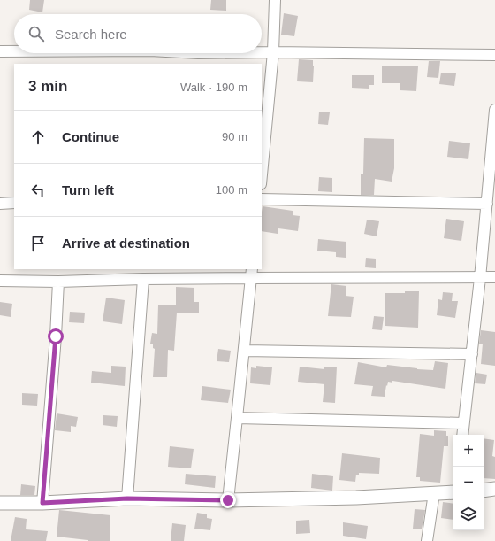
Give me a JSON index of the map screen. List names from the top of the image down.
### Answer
{
  "page": {
    "search": "Search here",
    "heading": ["3 min", "Walk · 190 m"],
    "list": [
      ["Continue", "90 m"],
      ["Turn left", "100 m"],
      "Arrive at destination"
    ],
    "map_buttons": ["+", "−"]
  }
}
